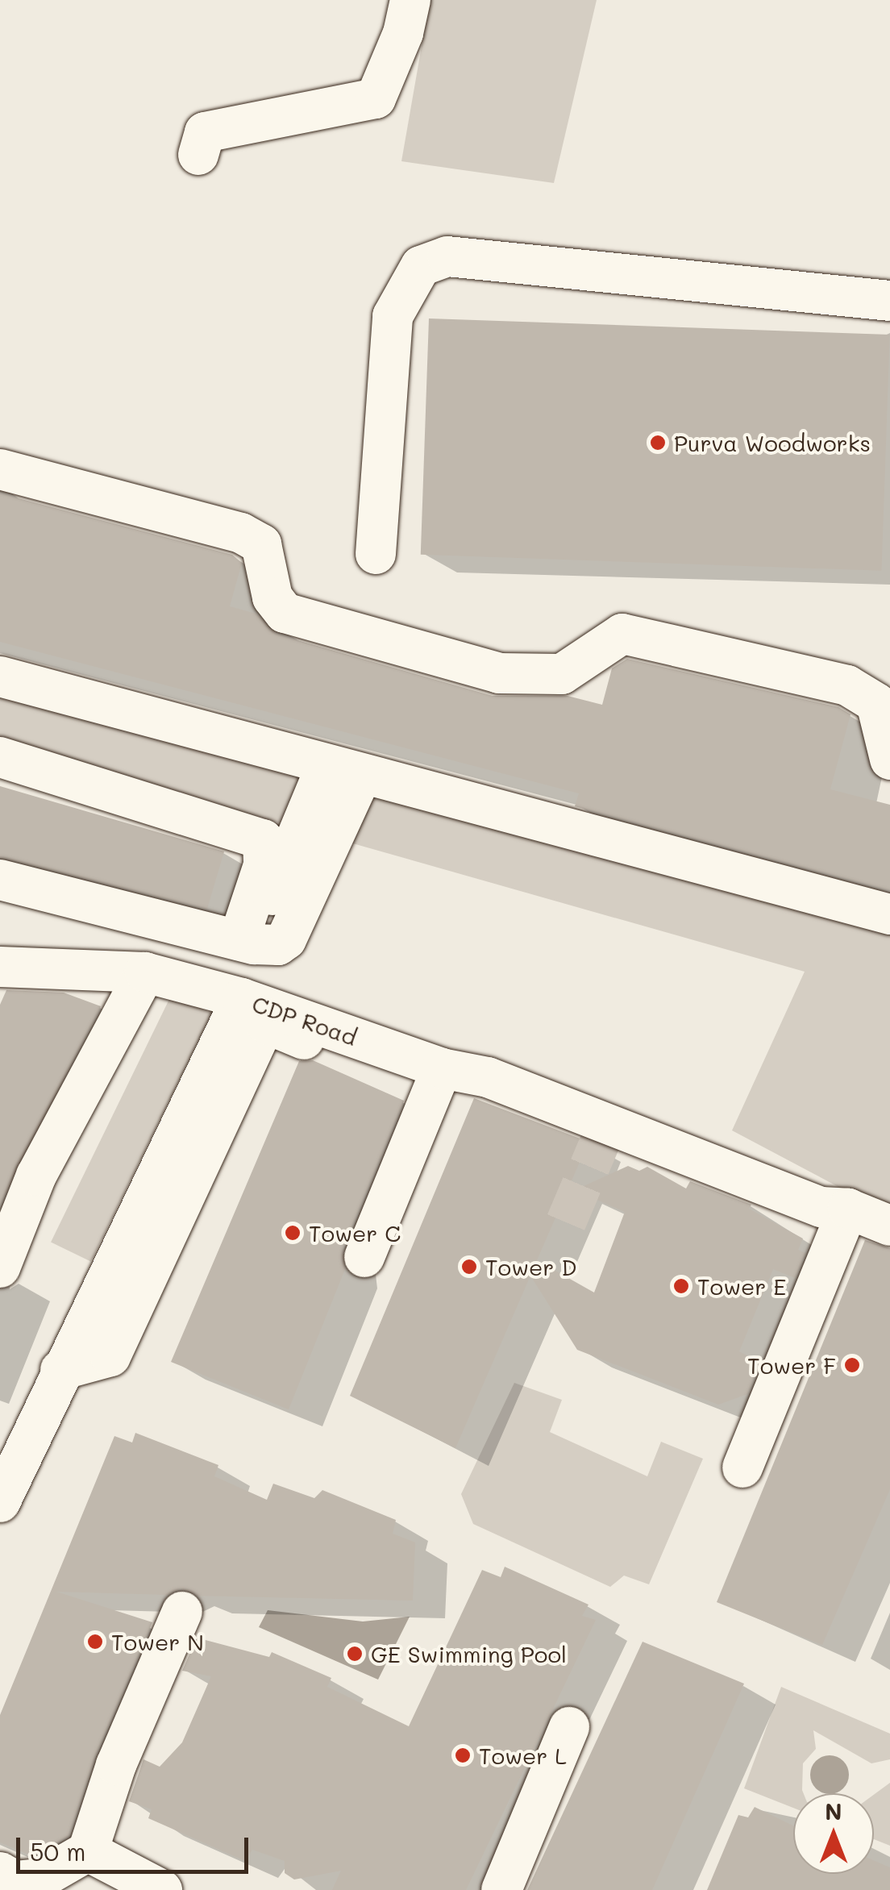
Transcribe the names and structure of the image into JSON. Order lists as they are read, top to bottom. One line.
{"streets":{"street":["CDP Road"]},"places":["Purva Woodworks","Tower C","Tower D","Tower E","Tower F","Tower N","GE Swimming Pool","Tower L"],"scale_bar":"50 m","north":"top"}
